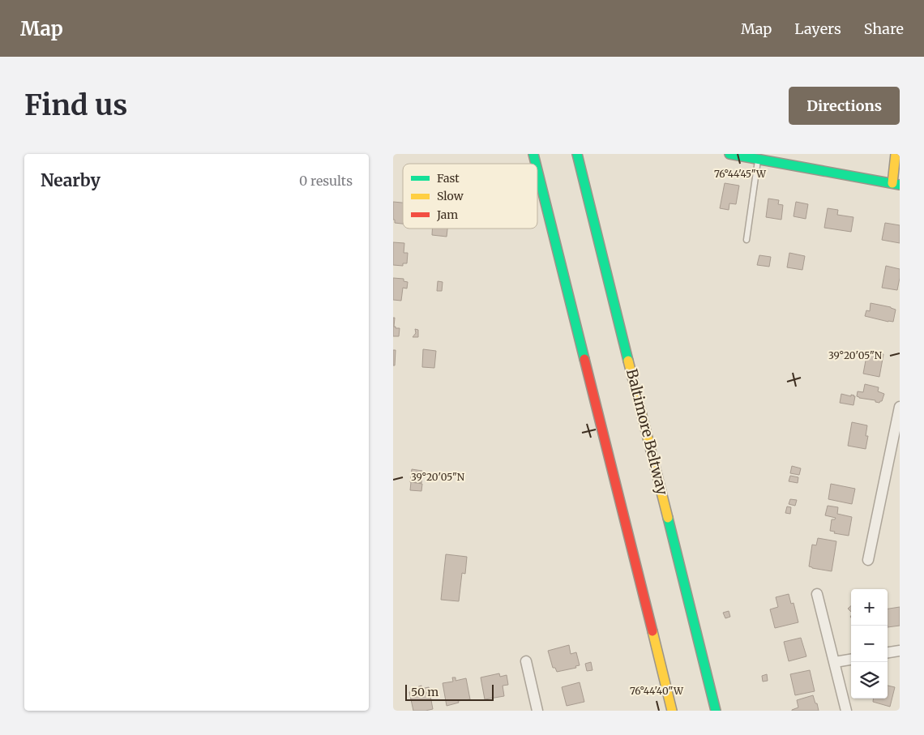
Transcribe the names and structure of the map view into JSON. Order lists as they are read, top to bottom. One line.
{"streets":{"main road":["Baltimore Beltway"]},"legend":["Fast","Slow","Jam"],"scale_bar":"50 m","page":{"header":"Map","nav":["Map","Layers","Share"],"buttons":"Directions","title":"Find us","heading":["Nearby","0 results"],"map_buttons":["+","−"],"scale":"50 m"},"coordinates":["76°44'45\"W","39°20'05\"N","76°44'40\"W"]}
